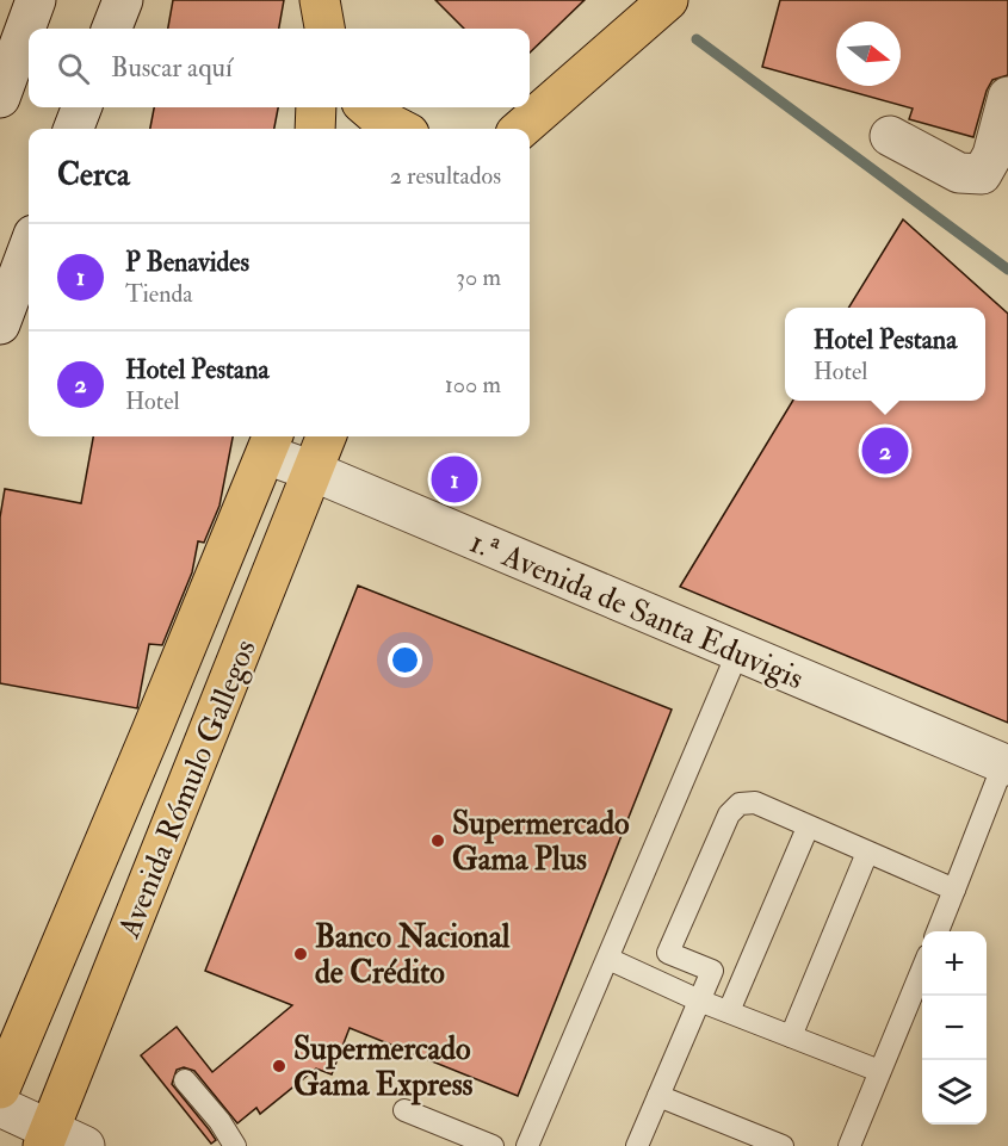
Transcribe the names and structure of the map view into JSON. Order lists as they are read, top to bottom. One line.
{"streets":{"main road":["Avenida Rómulo Gallegos"],"street":["1.ª Avenida de Santa Eduvigis"]},"crossings":[["1.ª Avenida de Santa Eduvigis","Avenida Rómulo Gallegos"]],"places":["Supermercado Gama Plus","Banco Nacional de Crédito","Supermercado Gama Express"],"north":"right","page":{"search":"Buscar aquí","heading":["Cerca","2 resultados"],"list":[{"mark":"1","name":"P Benavides","note":"Tienda","value":"30 m"},{"mark":"2","name":"Hotel Pestana","note":"Hotel","value":"100 m"}],"popup":["Hotel Pestana","Hotel"],"pins":["2","1"],"map_buttons":["+","−"]}}
